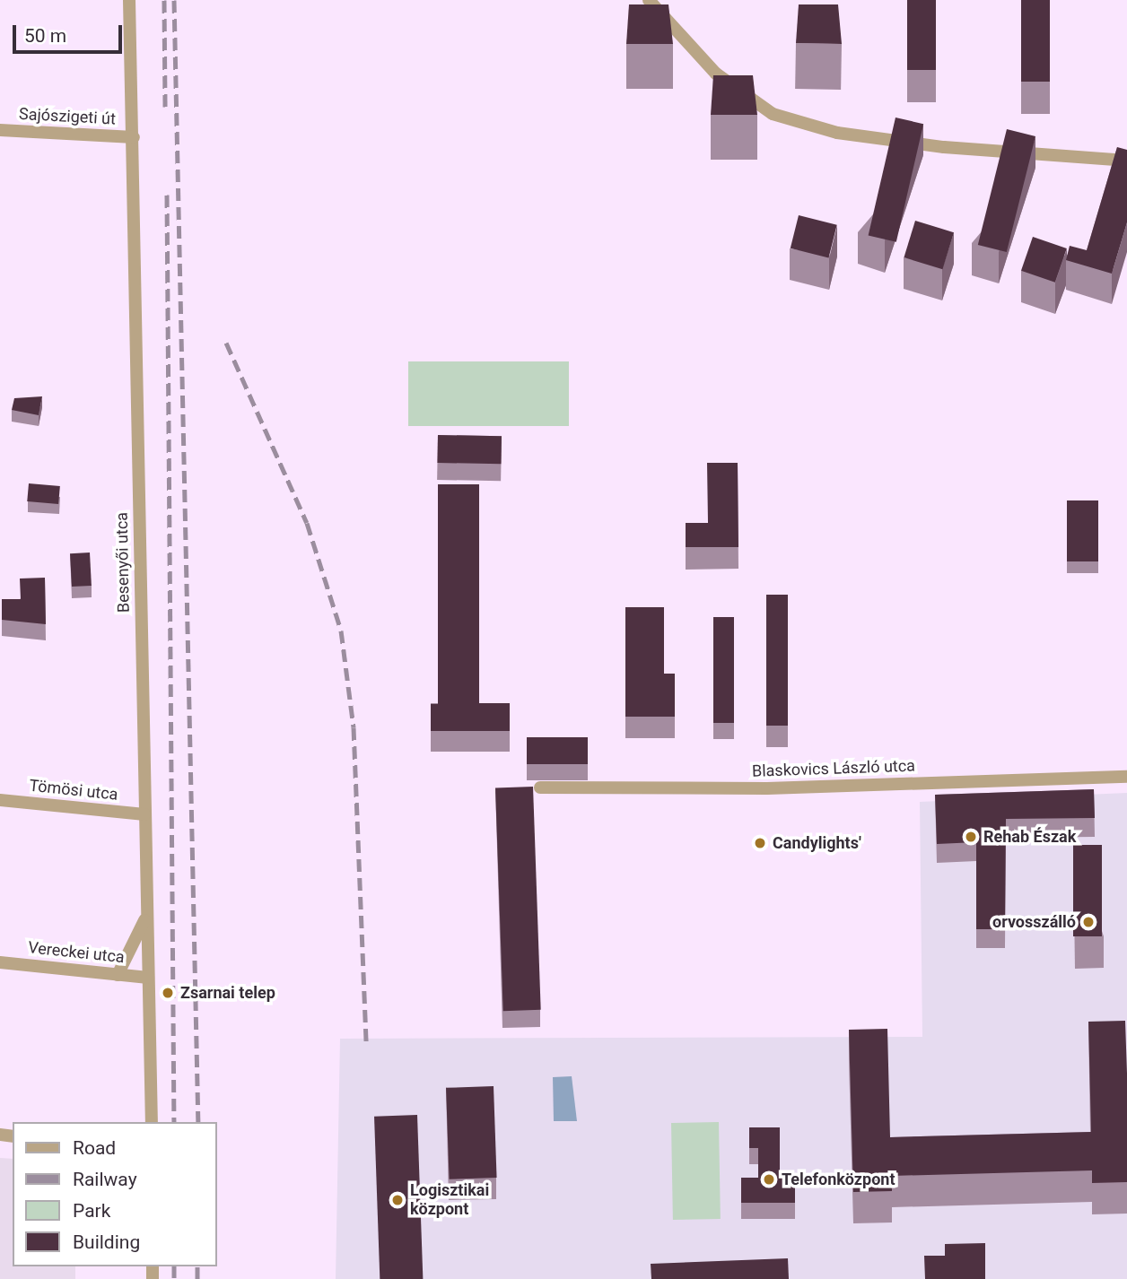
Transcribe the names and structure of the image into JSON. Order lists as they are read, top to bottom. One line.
{"streets":{"street":["Sajószigeti út","Besenyői utca","Blaskovics László utca","Tömösi utca","Vereckei utca"]},"crossings":[["Sajószigeti út","Besenyői utca"],["Besenyői utca","Tömösi utca"],["Besenyői utca","Vereckei utca"]],"places":["Rehab Észak","Candylights'","orvosszálló","Zsarnai telep","Telefonközpont","Logisztikai központ"],"legend":["Road","Railway","Park","Building"],"scale_bar":"50 m"}
